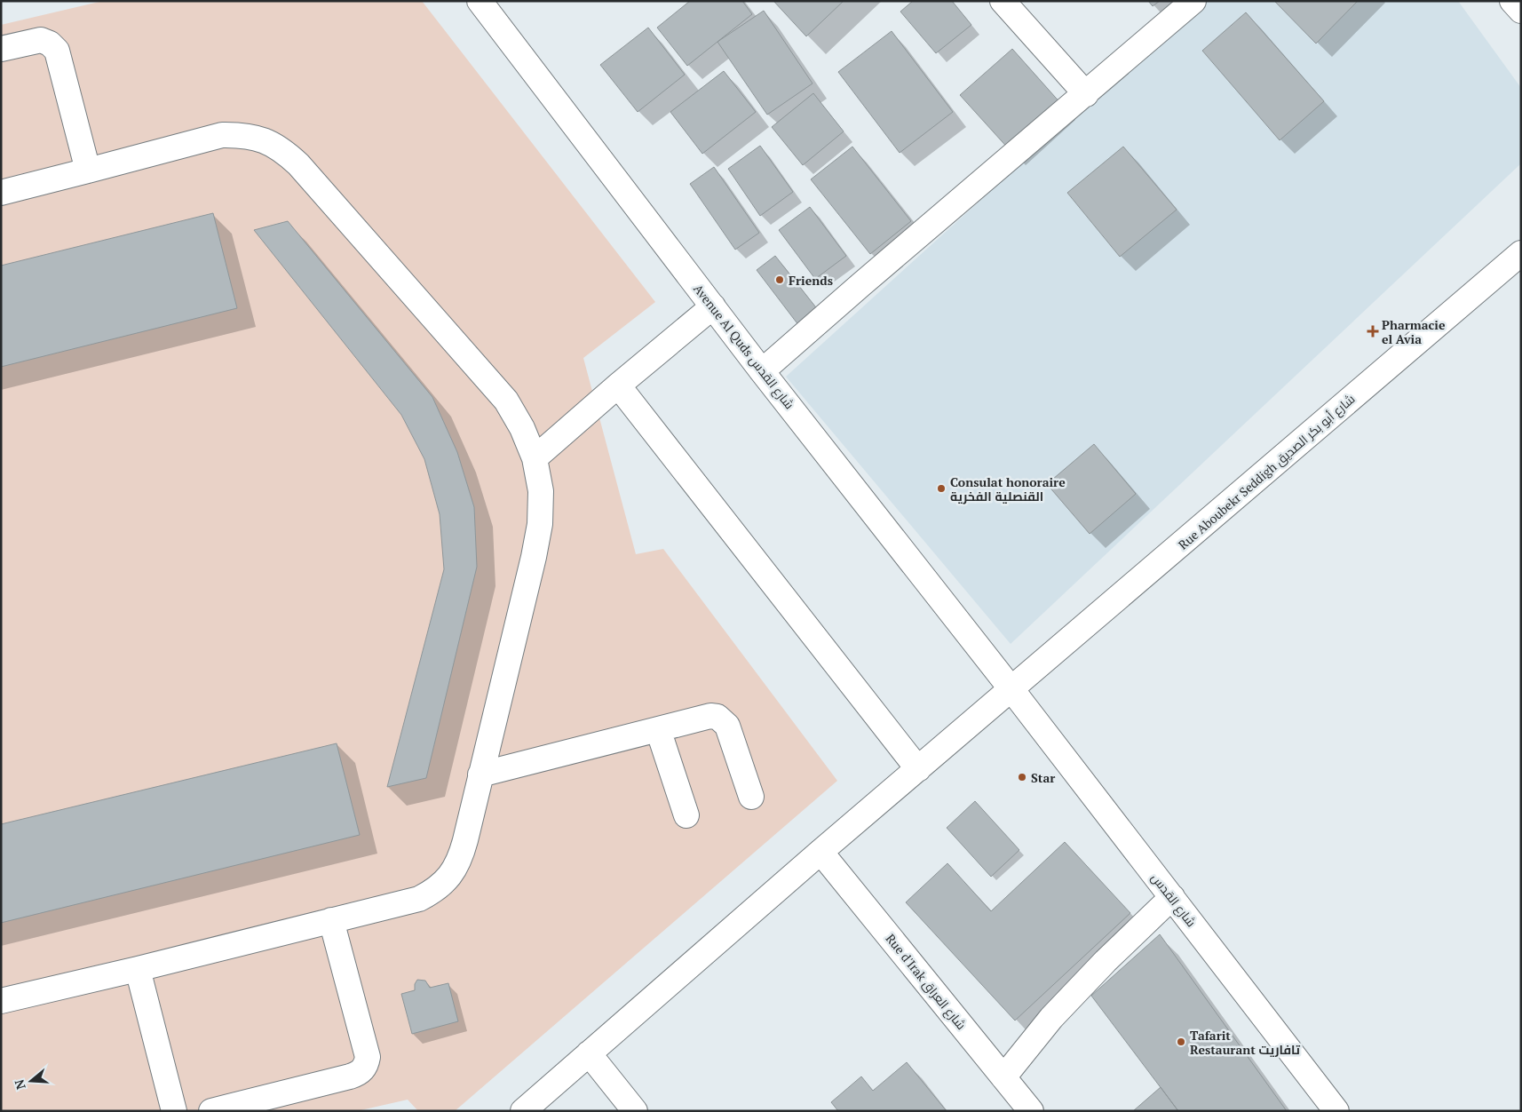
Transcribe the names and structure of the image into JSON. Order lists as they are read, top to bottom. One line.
{"streets":{"street":["Avenue Al Quds شارع القدس","Rue Aboubekr Seddigh شارع أبو بكر الصديق","شارع القدس","Rue d'Irak شارع العراق"]},"crossings":[["Avenue Al Quds شارع القدس","Rue Aboubekr Seddigh شارع أبو بكر الصديق"],["Avenue Al Quds شارع القدس","شارع القدس"],["Rue Aboubekr Seddigh شارع أبو بكر الصديق","شارع القدس"],["Rue Aboubekr Seddigh شارع أبو بكر الصديق","Rue d'Irak شارع العراق"]],"places":{"other":["Friends","Consulat honoraire القنصلية الفخرية","Star","Tafarit Restaurant تافاريت"],"health":["Pharmacie el Avia"]},"north":"left"}
